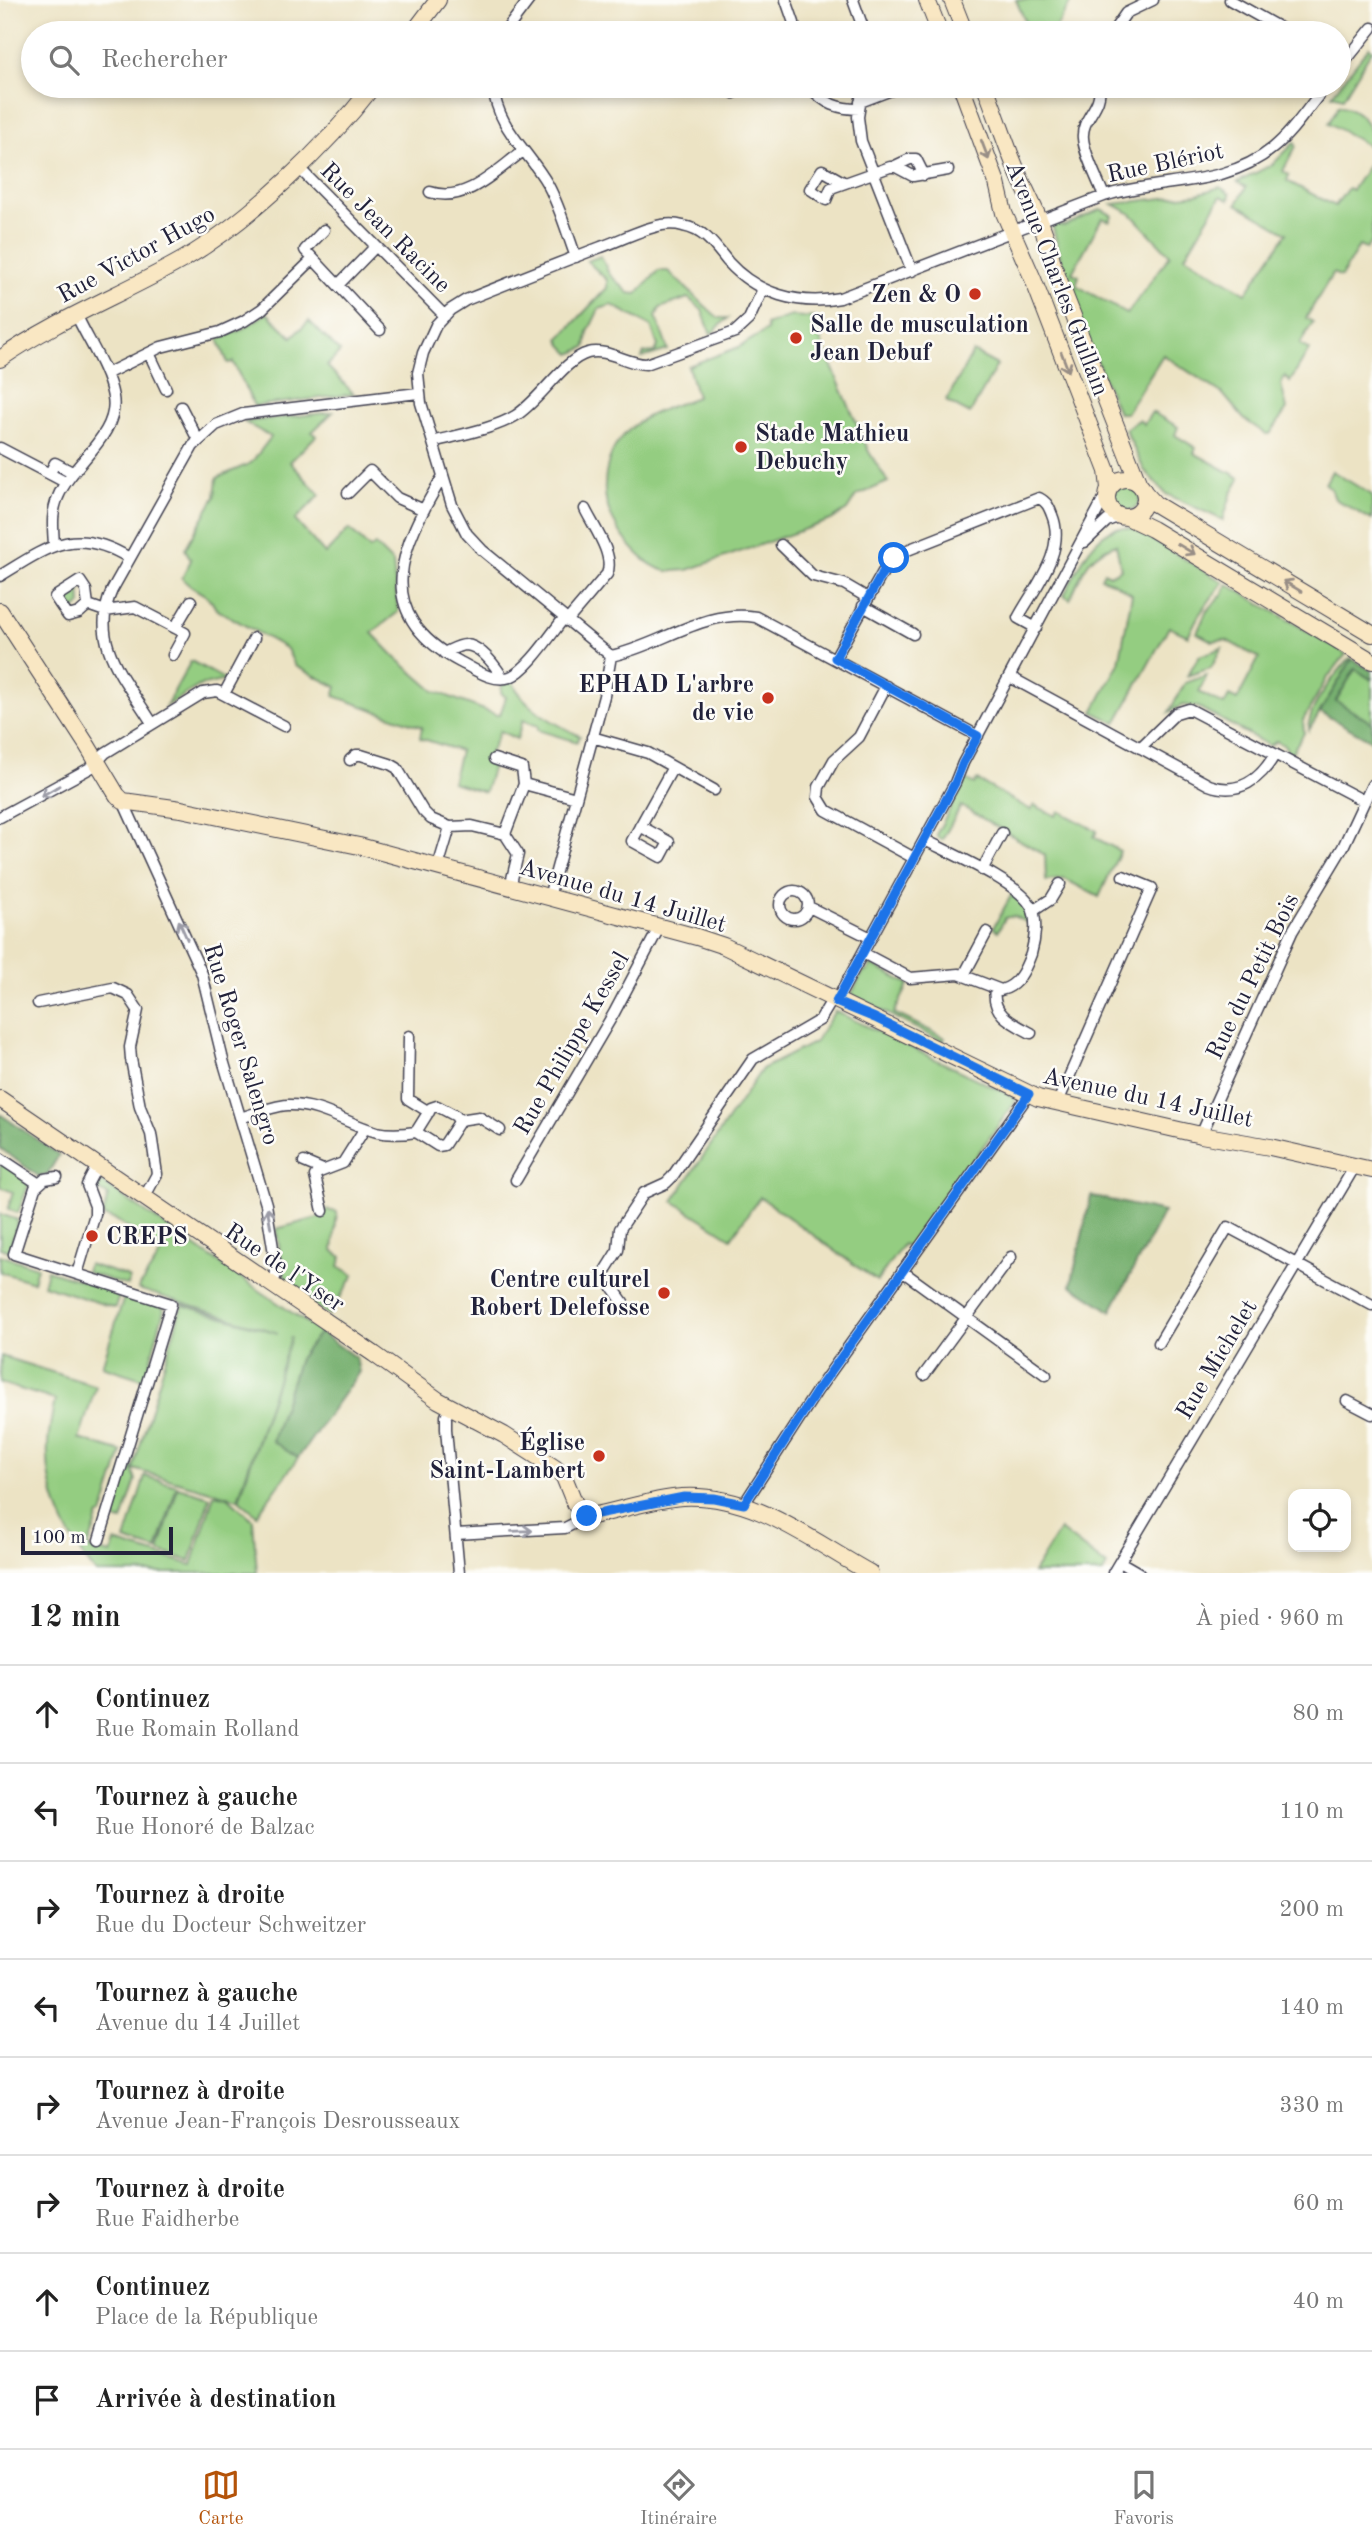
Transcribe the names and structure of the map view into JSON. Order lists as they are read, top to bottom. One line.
{"streets":{"street":["Rue Blériot","Rue Jean Racine","Rue Victor Hugo","Avenue Charles Guillain","Avenue du 14 Juillet","Rue du Petit Bois","Rue Philippe Kessel","Rue Roger Salengro","Rue de l'Yser","Rue Michelet"]},"crossings":[["Rue Blériot","Rue Jean Racine"],["Rue Blériot","Avenue Charles Guillain"],["Rue Jean Racine","Rue Victor Hugo"],["Avenue du 14 Juillet","Rue du Petit Bois"],["Avenue du 14 Juillet","Rue Philippe Kessel"],["Avenue du 14 Juillet","Rue Roger Salengro"],["Avenue du 14 Juillet","Rue Michelet"],["Rue Roger Salengro","Rue de l'Yser"]],"one_way":["Rue Roger Salengro"],"places":["Zen & O","Salle de musculation Jean Debuf","Stade Mathieu Debuchy","EPHAD L'arbre de vie","CREPS","Centre culturel Robert Delefosse","Église Saint-Lambert"],"scale_bar":"100 m","page":{"search":"Rechercher","scale":"100 m","heading":["12 min","À pied · 960 m"],"list":[["Continuez","Rue Romain Rolland","80 m"],["Tournez à gauche","Rue Honoré de Balzac","110 m"],["Tournez à droite","Rue du Docteur Schweitzer","200 m"],["Tournez à gauche","Avenue du 14 Juillet","140 m"],["Tournez à droite","Avenue Jean-François Desrousseaux","330 m"],["Tournez à droite","Rue Faidherbe","60 m"],["Continuez","Place de la République","40 m"],"Arrivée à destination"],"nav":["Carte","Itinéraire","Favoris"]}}
